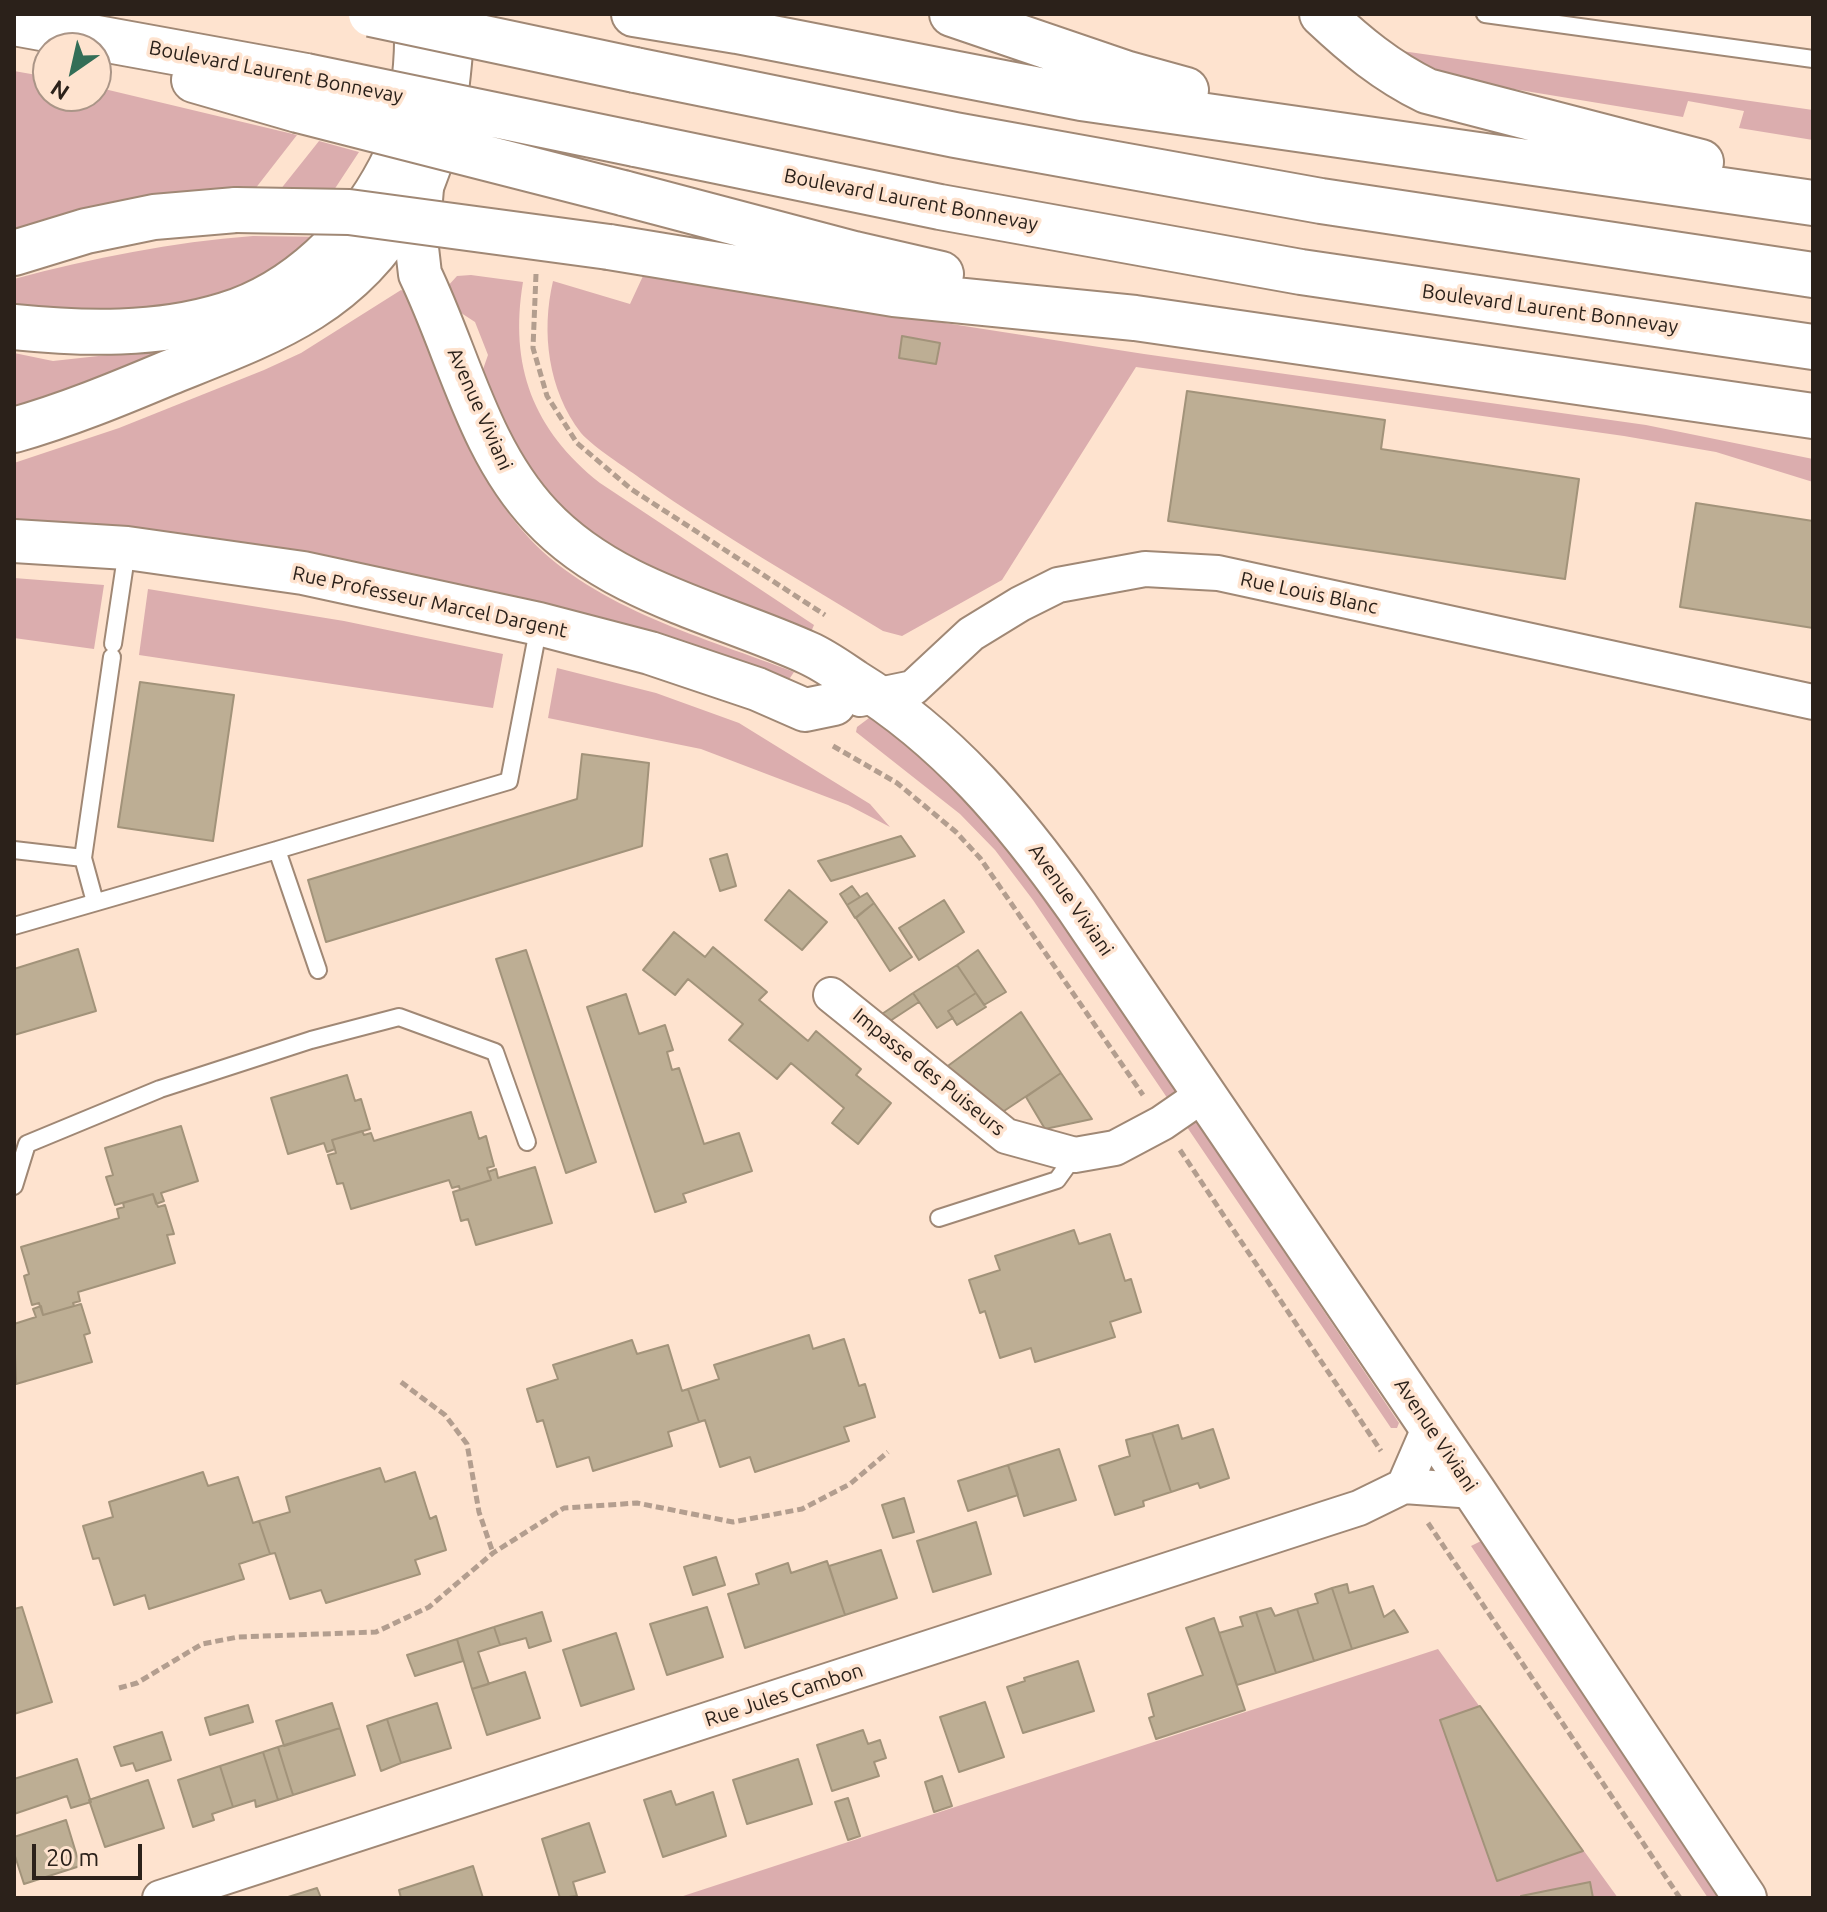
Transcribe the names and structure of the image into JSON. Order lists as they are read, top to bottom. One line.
{"streets":{"main road":["Boulevard Laurent Bonnevay","Avenue Viviani"],"street":["Rue Louis Blanc","Rue Professeur Marcel Dargent","Impasse des Puiseurs","Rue Jules Cambon"]},"crossings":[["Avenue Viviani","Rue Louis Blanc"],["Avenue Viviani","Impasse des Puiseurs"],["Rue Louis Blanc","Rue Professeur Marcel Dargent"]],"scale_bar":"20 m","north":"bottom left"}
